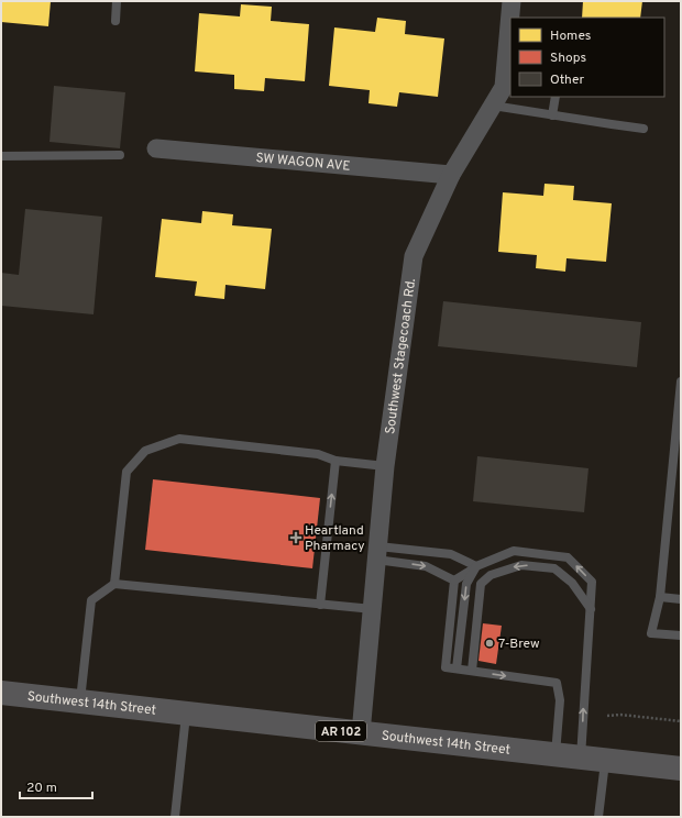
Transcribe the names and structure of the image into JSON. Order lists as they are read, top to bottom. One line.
{"streets":{"main road":["Southwest 14th Street","AR 102"],"street":["SW WAGON AVE","Southwest Stagecoach Rd."]},"crossings":[["SW WAGON AVE","Southwest Stagecoach Rd."],["Southwest Stagecoach Rd.","Southwest 14th Street"]],"places":{"health":["Heartland Pharmacy"],"other":["7-Brew"]},"legend":["Homes","Shops","Other"],"scale_bar":"20 m"}
